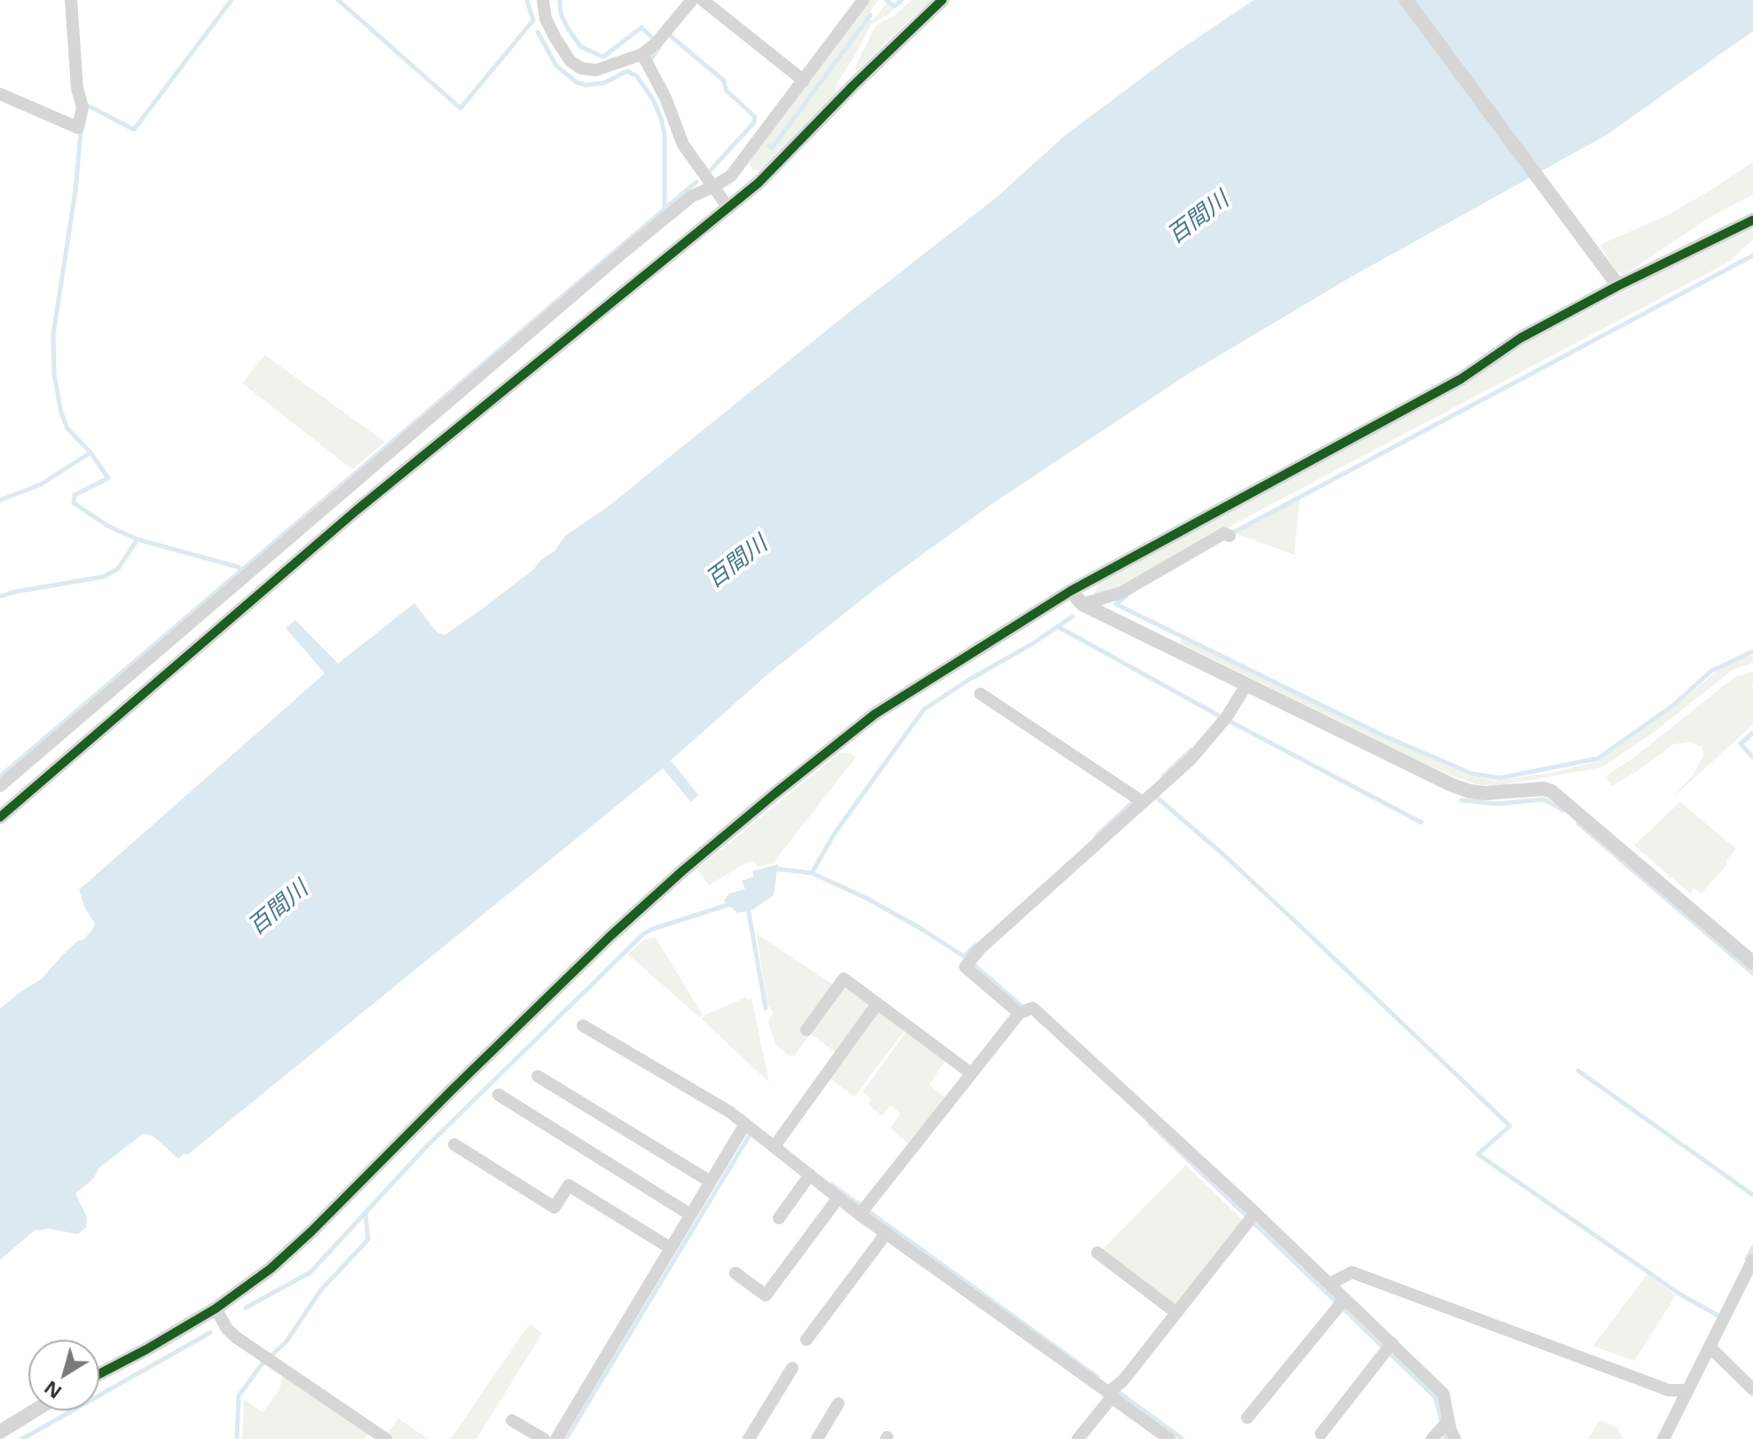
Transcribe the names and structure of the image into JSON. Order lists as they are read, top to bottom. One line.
{"water":["百間川"],"north":"bottom left"}
